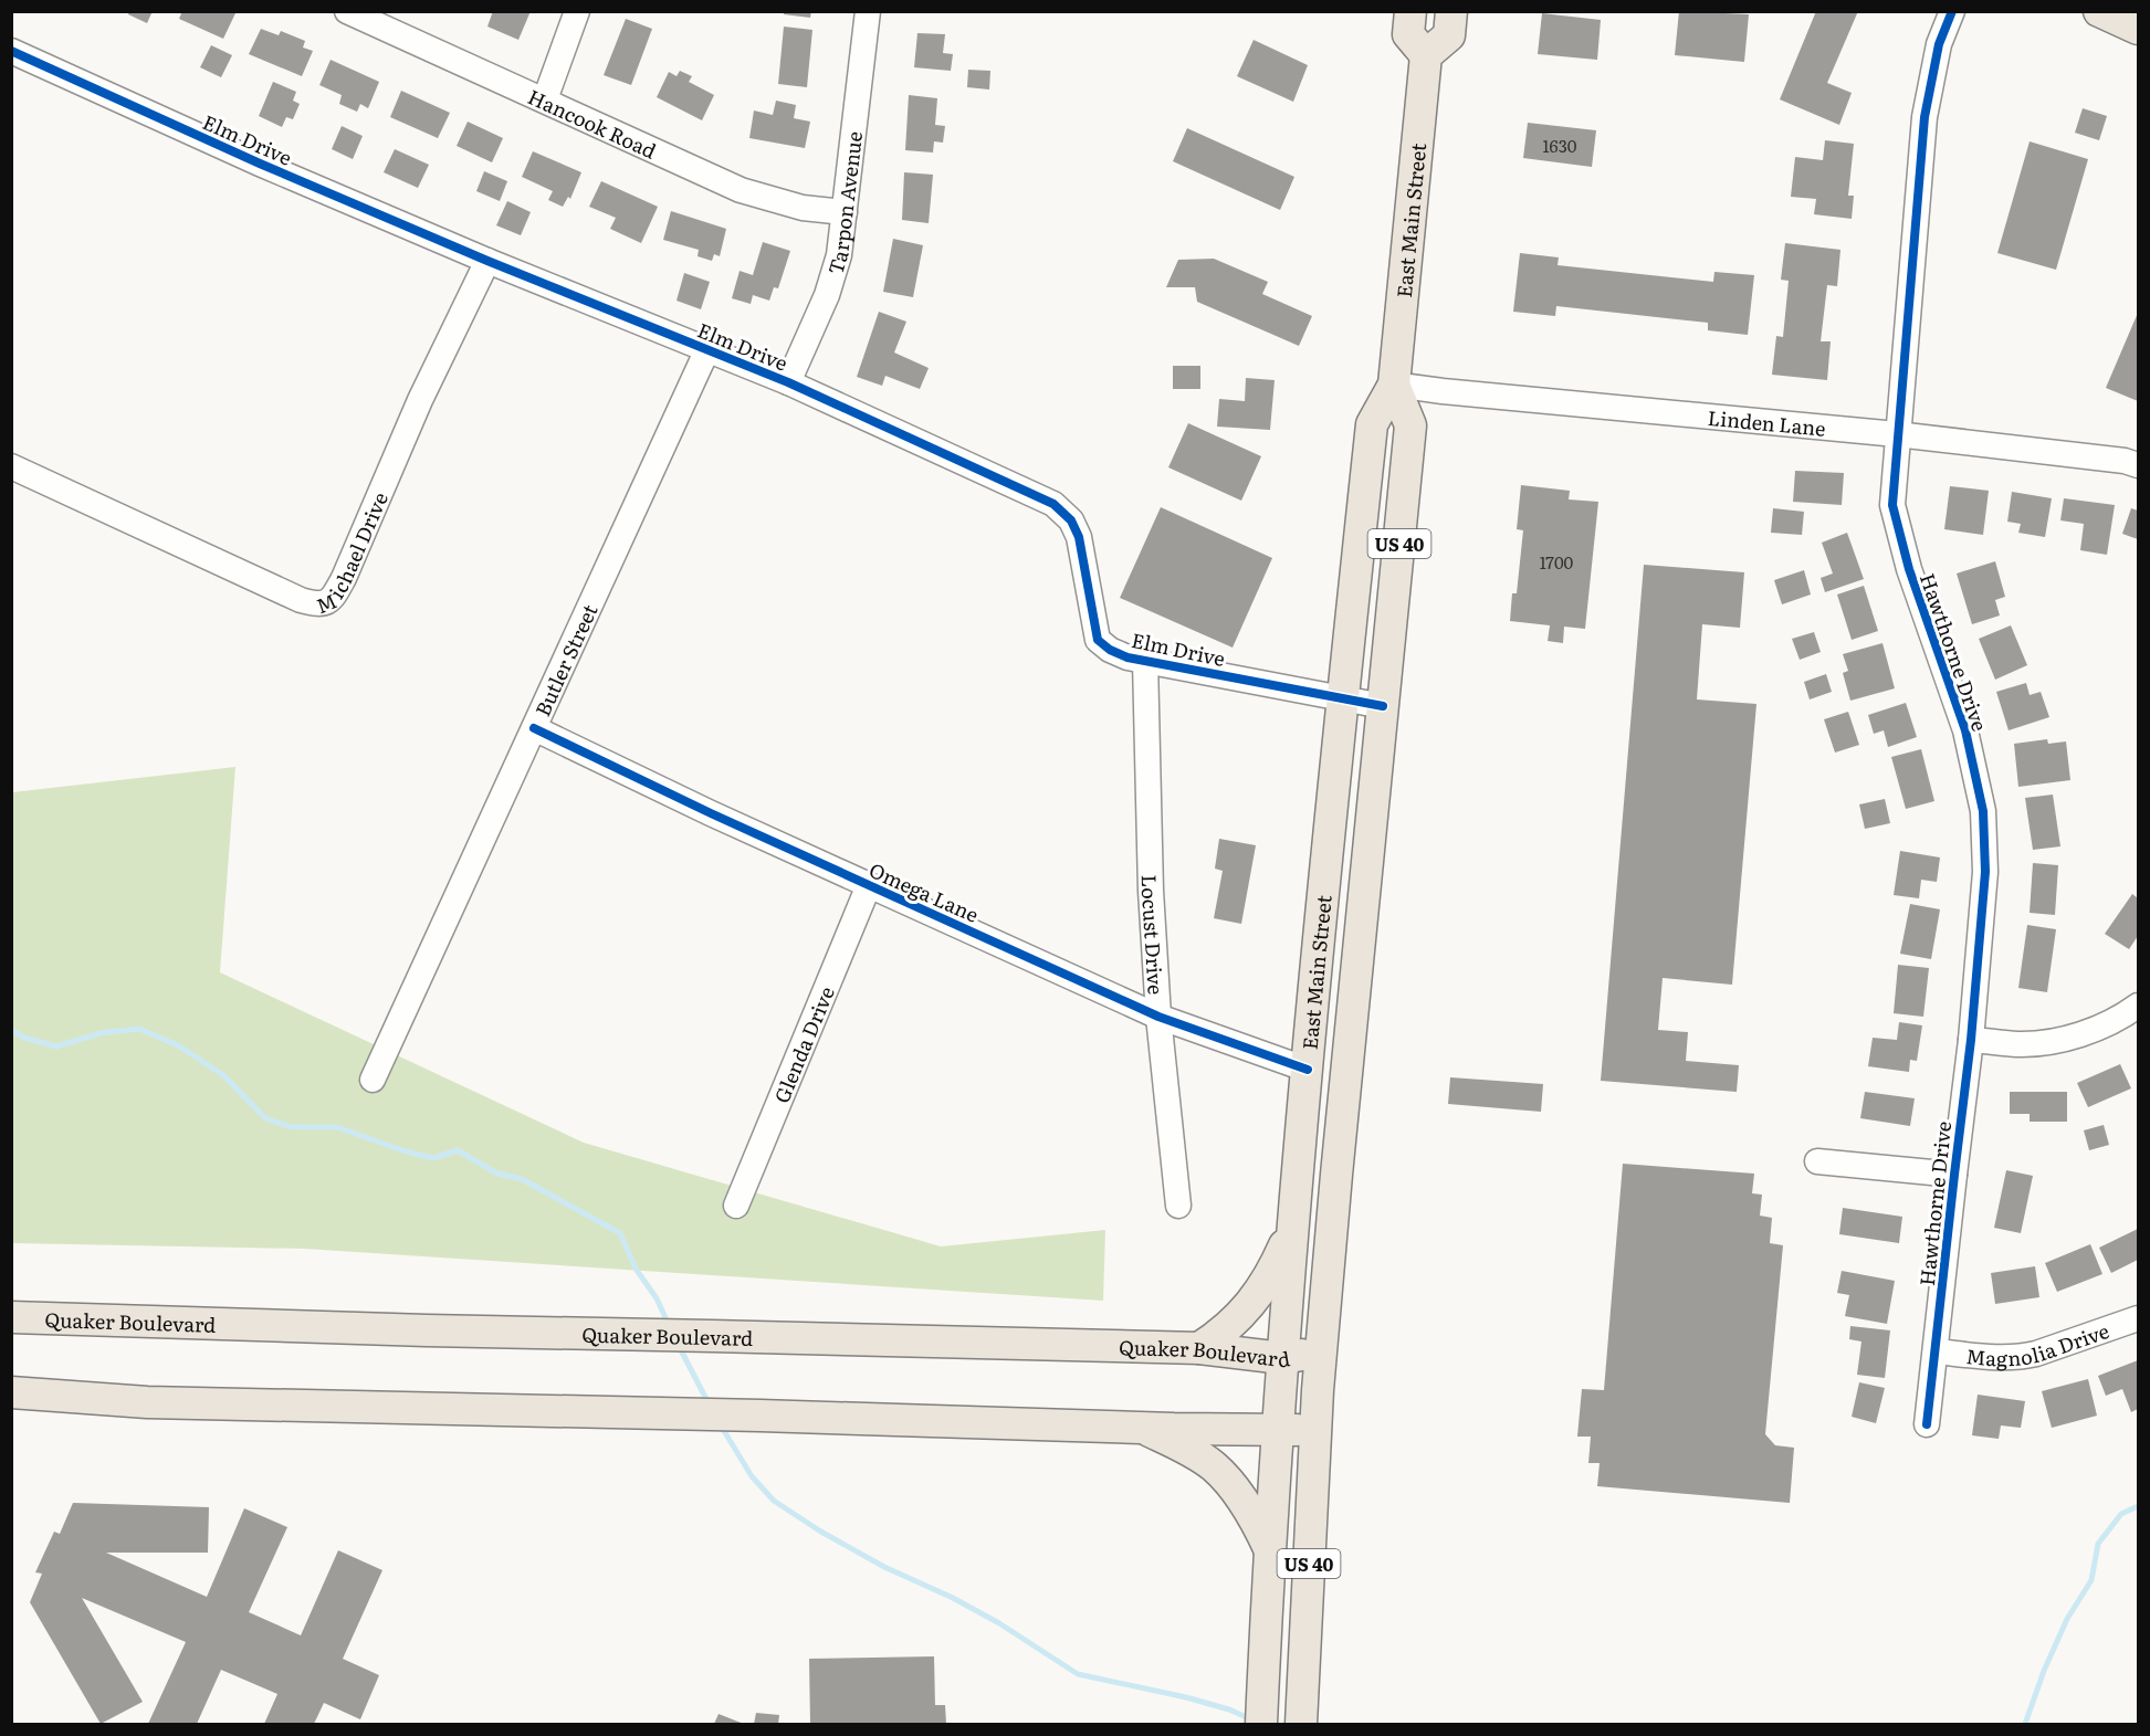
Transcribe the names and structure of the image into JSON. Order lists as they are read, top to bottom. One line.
{"streets":{"main road":["East Main Street","US 40","Quaker Boulevard"],"street":["Hancook Road","Elm Drive","Tarpon Avenue","Linden Lane","Michael Drive","Hawthorne Drive","Butler Street","Omega Lane","Locust Drive","Glenda Drive","Magnolia Drive"]},"crossings":[["Hancook Road","Tarpon Avenue"],["Elm Drive","Tarpon Avenue"],["Elm Drive","East Main Street"],["Elm Drive","Michael Drive"],["Elm Drive","Butler Street"],["Elm Drive","Locust Drive"],["East Main Street","Linden Lane"],["East Main Street","Omega Lane"],["East Main Street","Quaker Boulevard"],["Linden Lane","Hawthorne Drive"],["Hawthorne Drive","Magnolia Drive"],["Butler Street","Omega Lane"],["Omega Lane","Locust Drive"],["Omega Lane","Glenda Drive"]],"house_numbers":["1630","1700"]}
